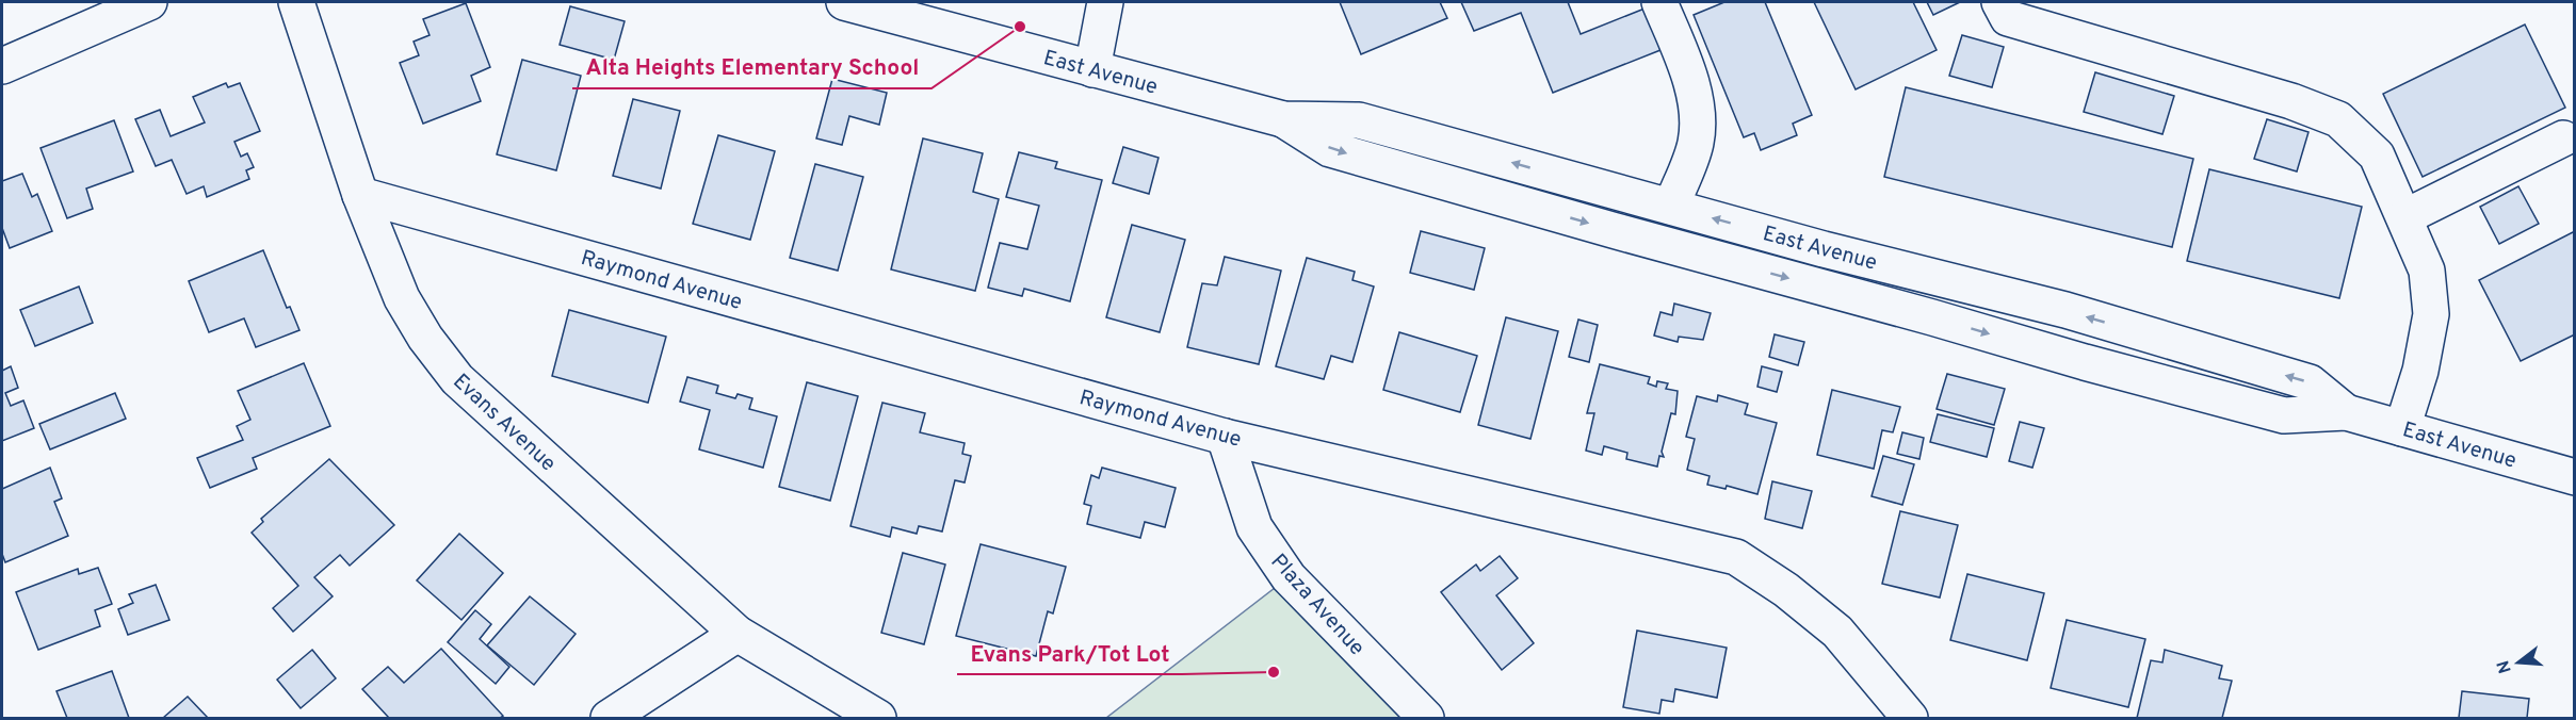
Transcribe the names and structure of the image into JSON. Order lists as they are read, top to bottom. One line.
{"streets":{"street":["East Avenue","Raymond Avenue","Evans Avenue","Plaza Avenue"]},"crossings":[["Raymond Avenue","Evans Avenue"],["Raymond Avenue","Plaza Avenue"]],"places":["Alta Heights Elementary School","Evans Park/Tot Lot"],"north":"left"}
